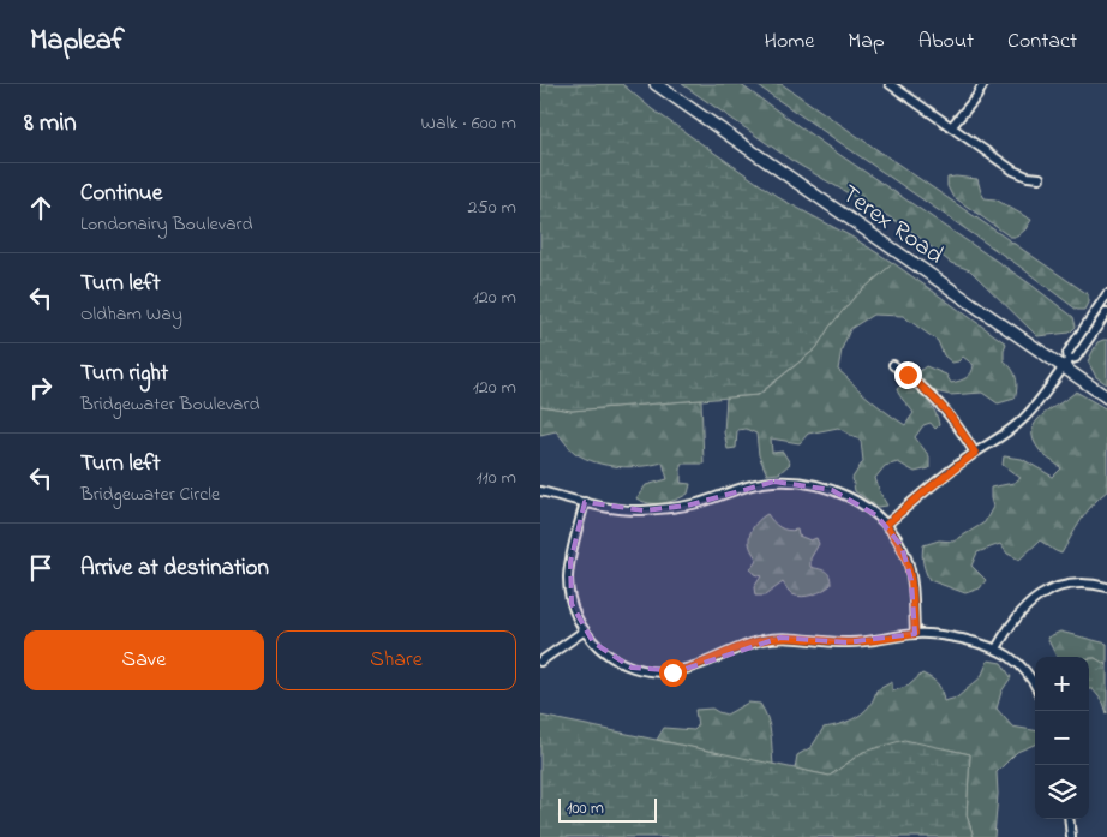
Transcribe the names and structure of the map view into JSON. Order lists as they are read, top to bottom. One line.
{"streets":{"main road":["Terex Road"]},"scale_bar":"100 m","page":{"header":"Mapleaf","nav":["Home","Map","About","Contact"],"heading":["8 min","Walk · 600 m"],"list":[["Continue","Londonairy Boulevard","250 m"],["Turn left","Oldham Way","120 m"],["Turn right","Bridgewater Boulevard","120 m"],["Turn left","Bridgewater Circle","110 m"],"Arrive at destination"],"buttons":["Save","Share"],"map_buttons":["+","−"],"scale":"100 m"}}
